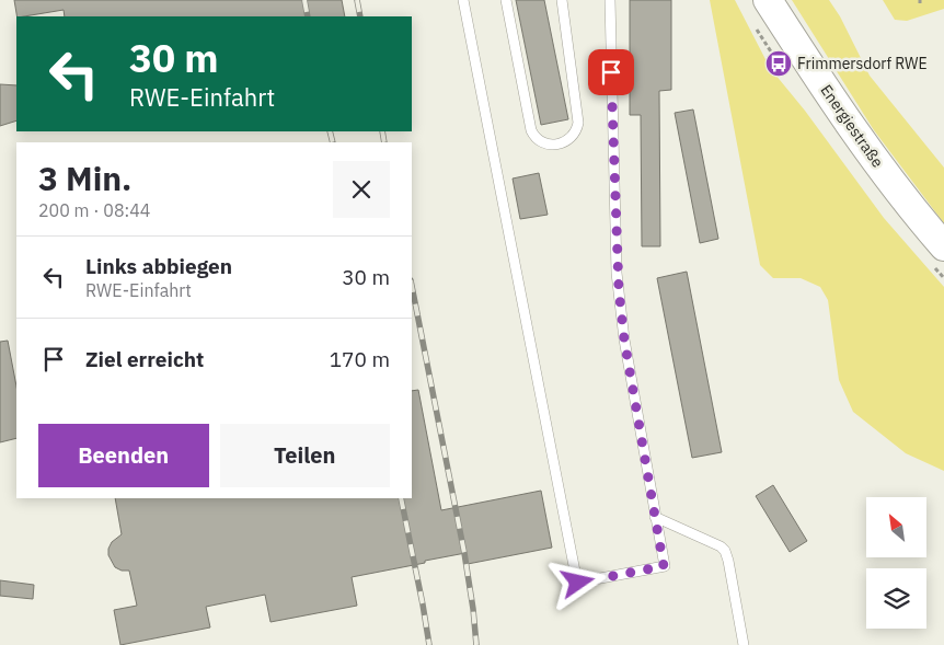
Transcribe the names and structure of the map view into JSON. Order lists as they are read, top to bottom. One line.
{"streets":{"main road":["Energiestraße"]},"places":{"bus stop":["Frimmersdorf RWE"]},"north":"top left","page":{"turn":["30 m","RWE-Einfahrt"],"heading":["3 Min.","200 m · 08:44"],"list":[{"name":"Links abbiegen","note":"RWE-Einfahrt","value":"30 m"},{"name":"Ziel erreicht","value":"170 m"}],"buttons":["Beenden","Teilen"]}}
